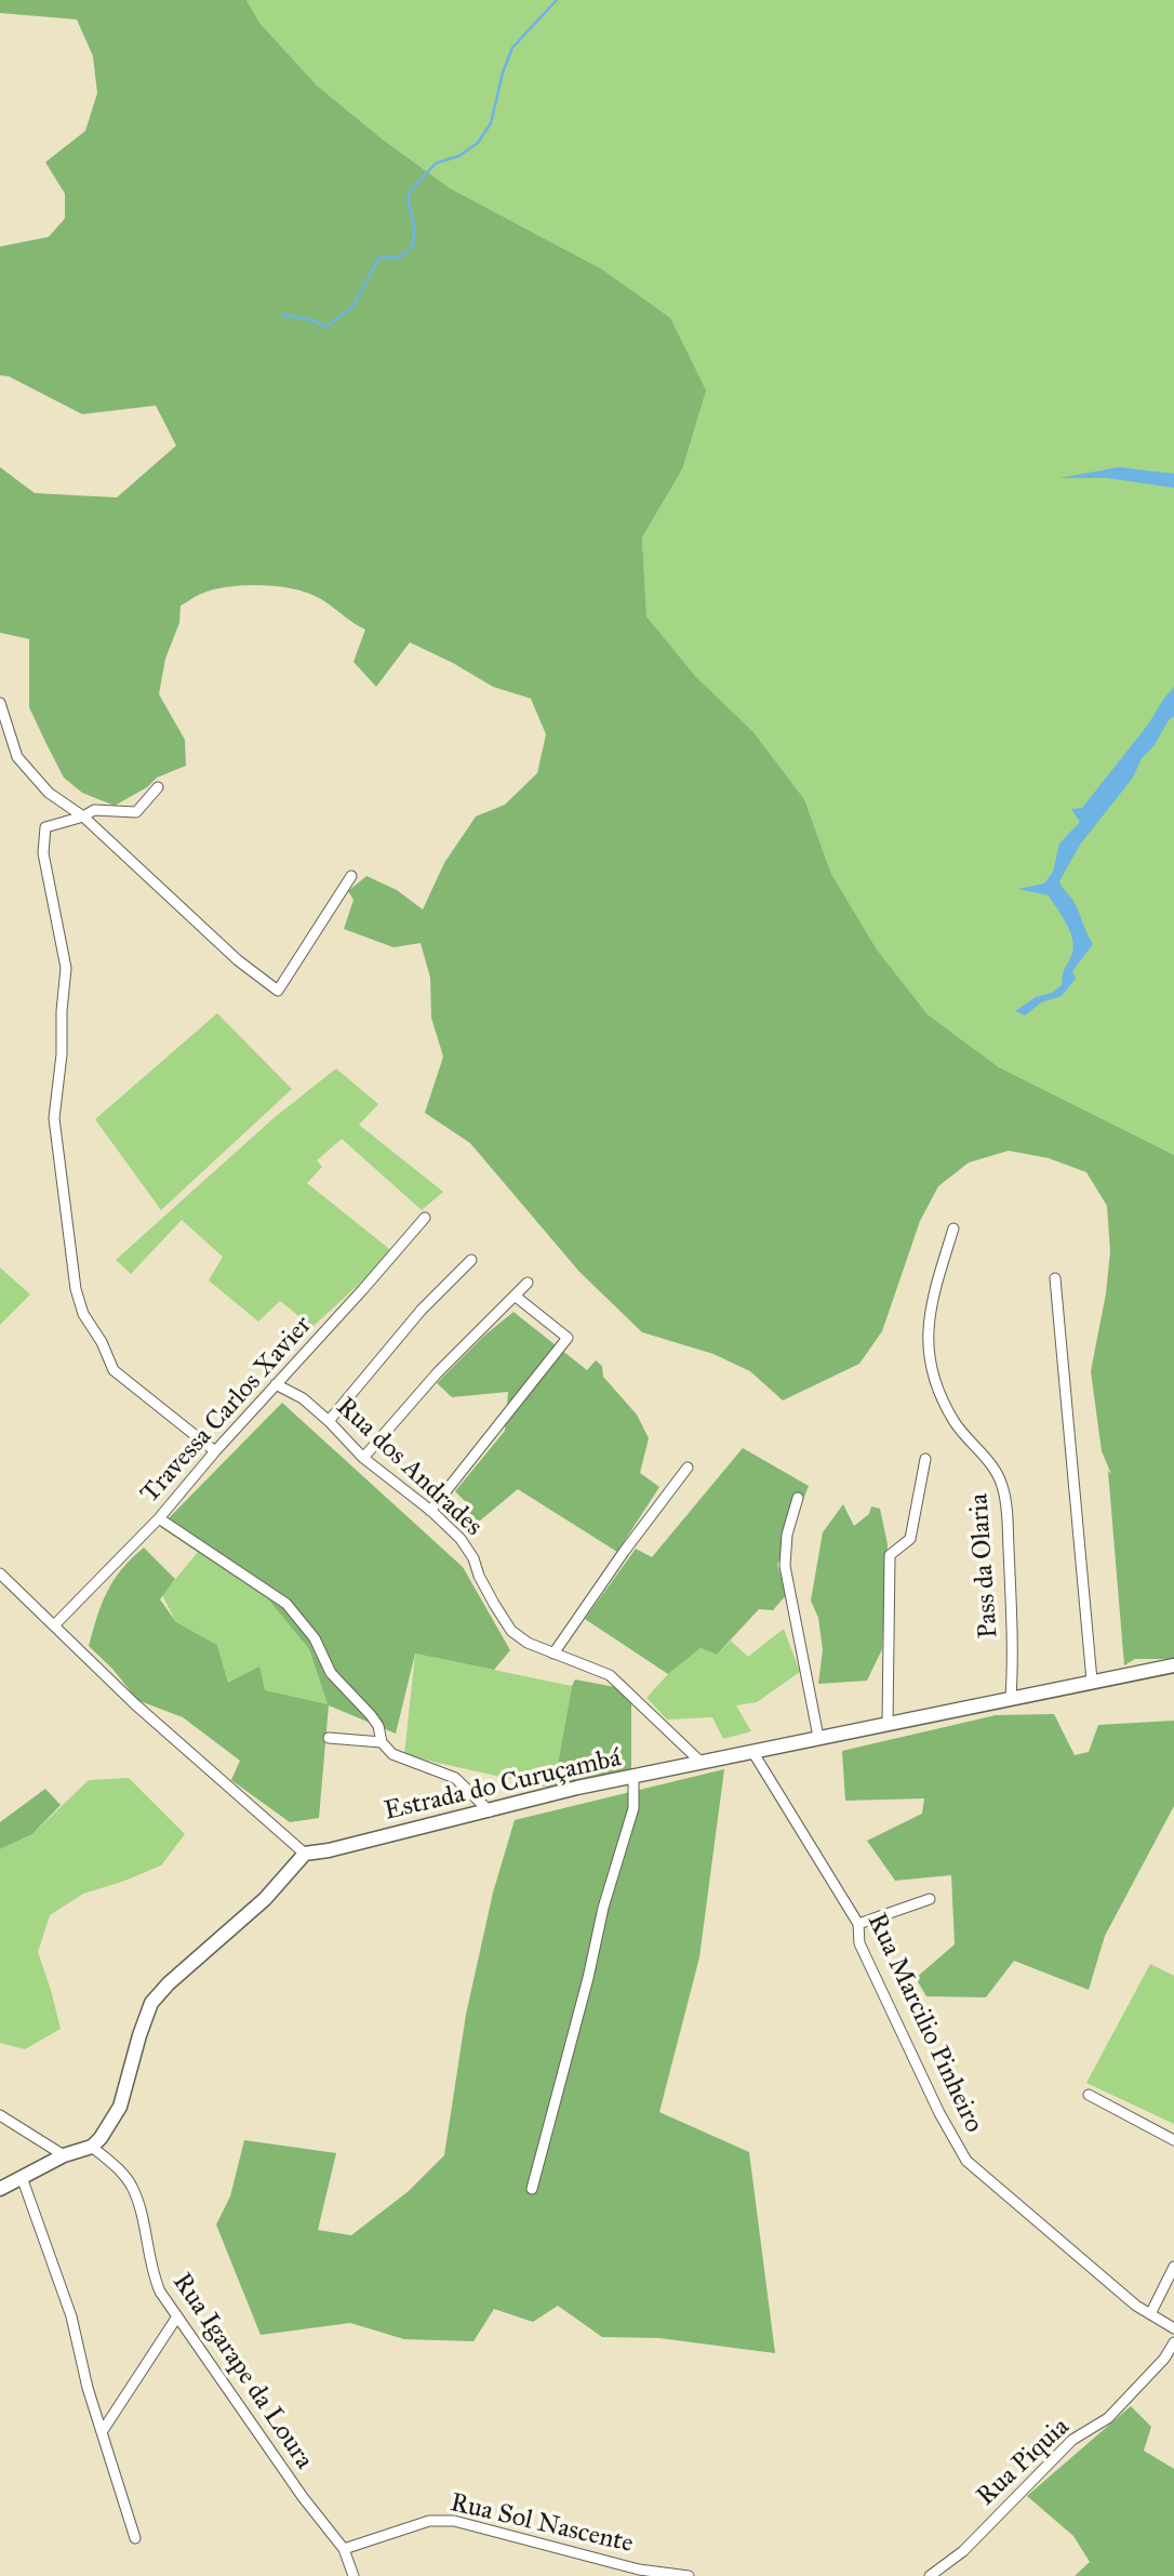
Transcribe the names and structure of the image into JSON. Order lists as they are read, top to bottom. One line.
{"streets":{"street":["Travessa Carlos Xavier","Rua dos Andrades","Pass da Olaria","Estrada do Curuçambá","Rua Marcilio Pinheiro","Rua Igarape da Loura","Rua Piquia","Rua Sol Nascente"]},"crossings":[["Travessa Carlos Xavier","Rua dos Andrades"],["Rua dos Andrades","Estrada do Curuçambá"],["Pass da Olaria","Estrada do Curuçambá"],["Estrada do Curuçambá","Rua Marcilio Pinheiro"],["Rua Igarape da Loura","Rua Sol Nascente"]]}
